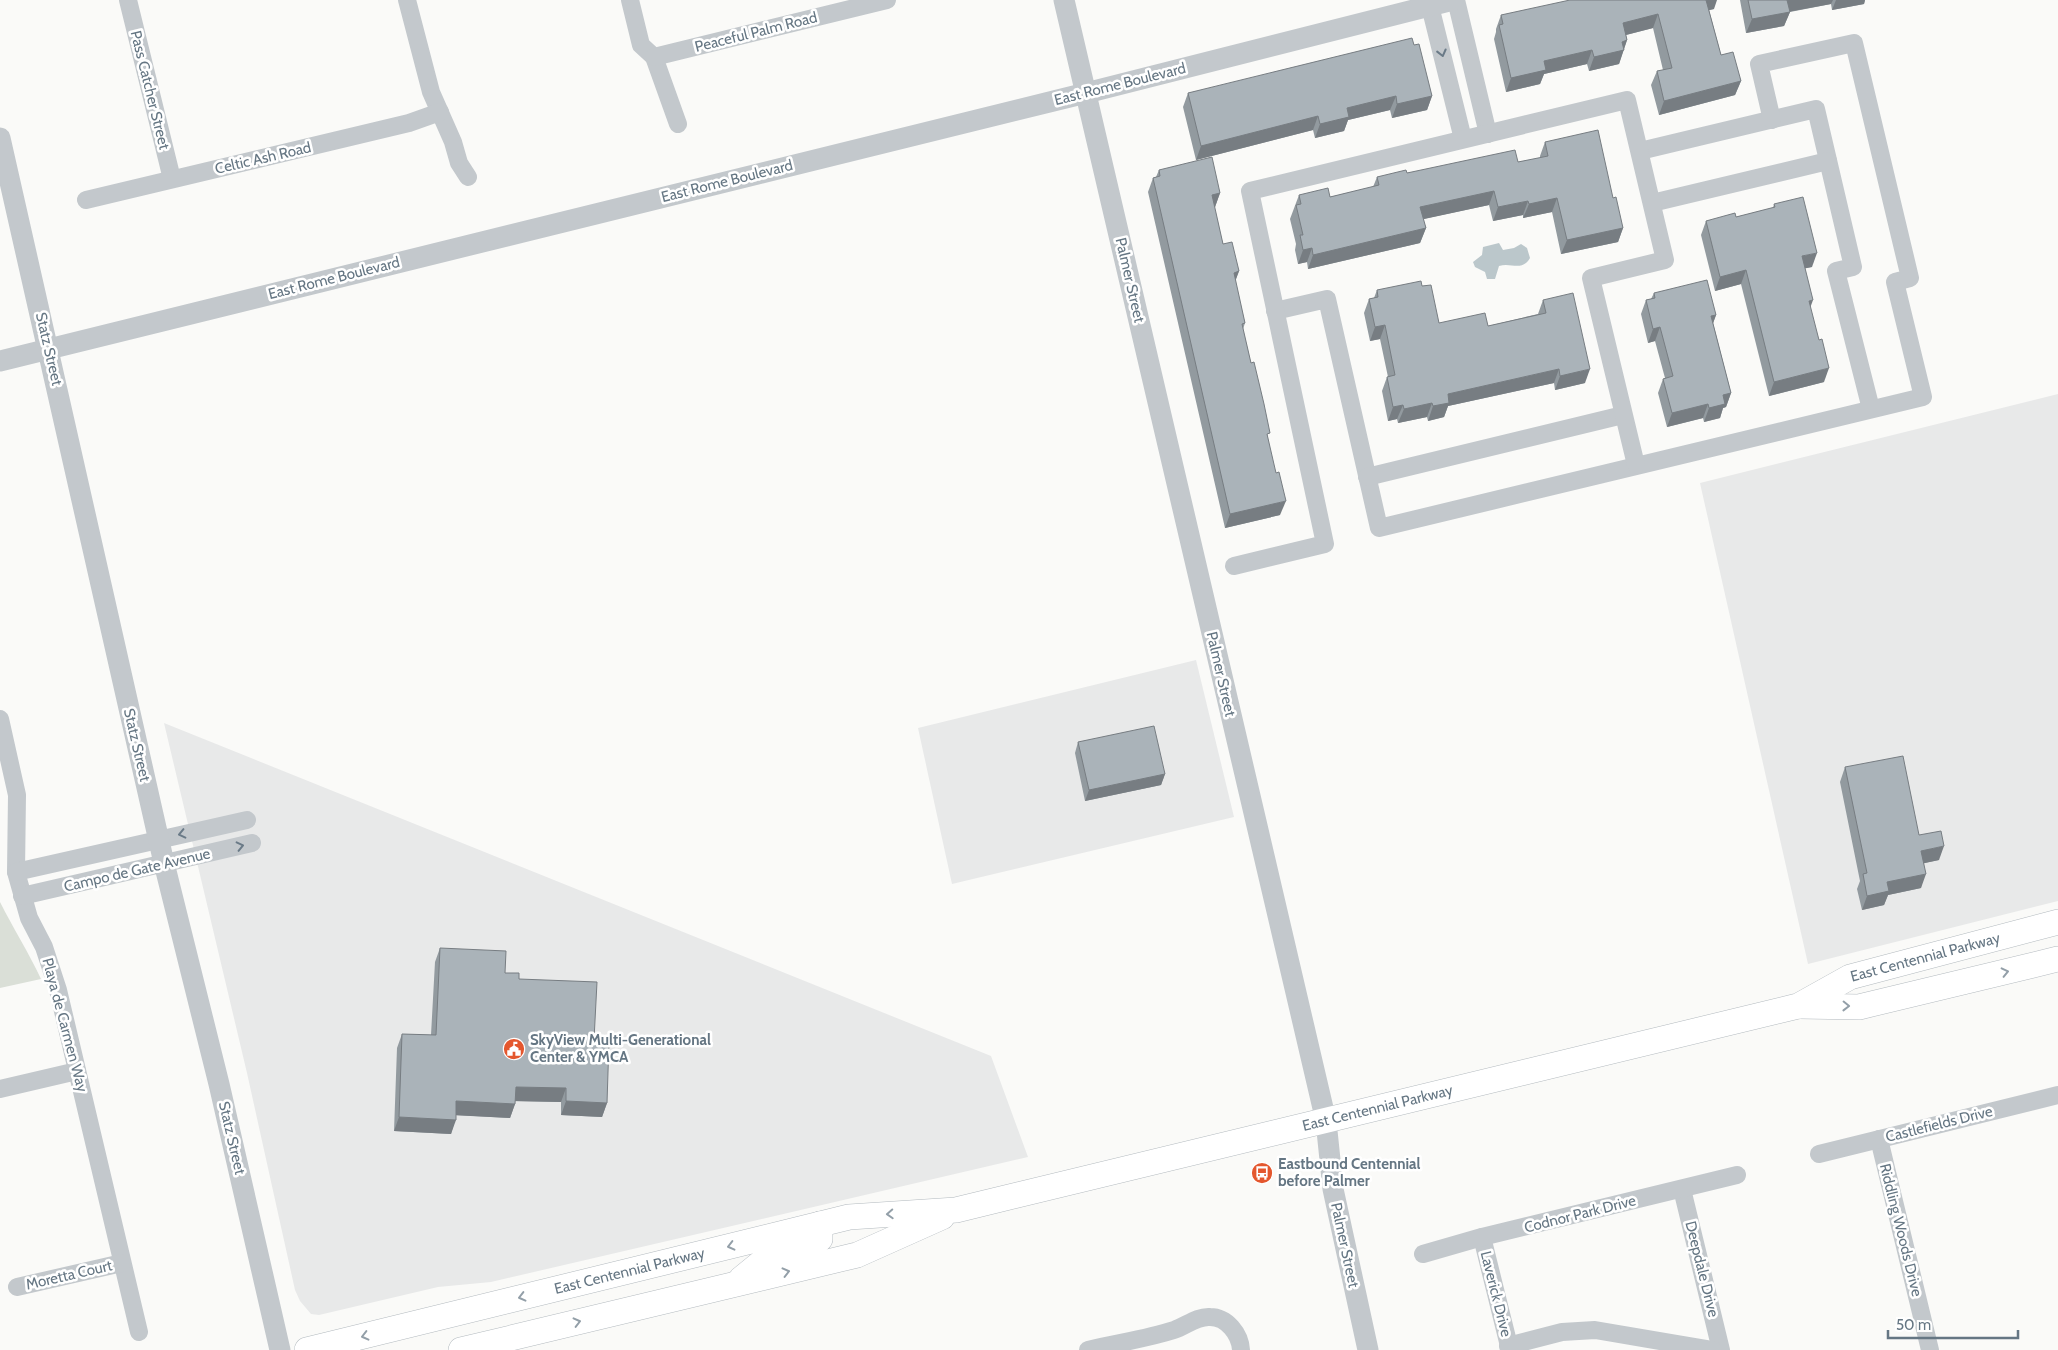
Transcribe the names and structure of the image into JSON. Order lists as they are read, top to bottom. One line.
{"streets":{"main road":["East Centennial Parkway"],"street":["Peaceful Palm Road","East Rome Boulevard","Pass Catcher Street","Celtic Ash Road","Palmer Street","Statz Street","Campo de Gate Avenue","Playa de Carmen Way","Castlefields Drive","Codnor Park Drive","Riddling Woods Drive","Deepdale Drive","Moretta Court","Laverick Drive"]},"crossings":[["East Rome Boulevard","Palmer Street"],["East Rome Boulevard","Statz Street"],["Pass Catcher Street","Celtic Ash Road"],["Palmer Street","East Centennial Parkway"],["Statz Street","Campo de Gate Avenue"],["Campo de Gate Avenue","Playa de Carmen Way"],["Playa de Carmen Way","Moretta Court"],["Castlefields Drive","Riddling Woods Drive"],["Codnor Park Drive","Deepdale Drive"],["Codnor Park Drive","Laverick Drive"]],"places":{"public building":["SkyView Multi-Generational Center & YMCA"],"bus stop":["Eastbound Centennial before Palmer"]},"scale_bar":"50 m"}
